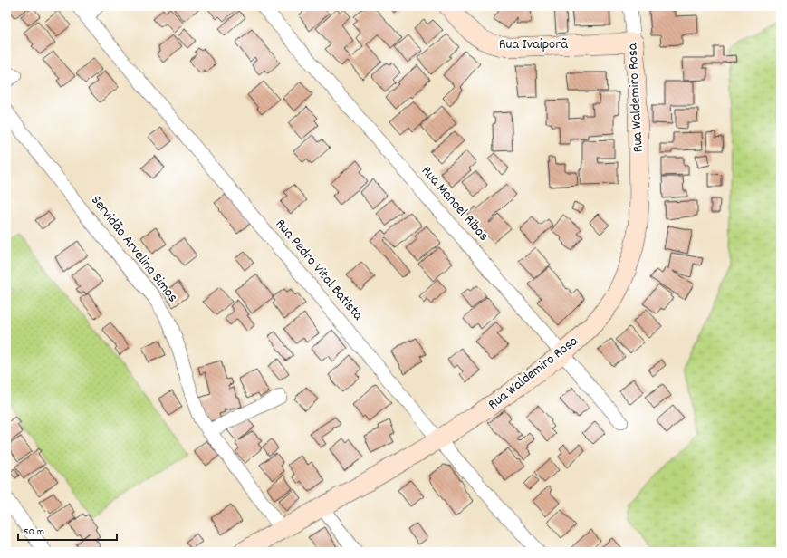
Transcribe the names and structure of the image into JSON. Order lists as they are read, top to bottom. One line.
{"streets":{"street":["Rua Ivaiporã","Rua Waldemiro Rosa","Rua Manoel Ribas","Servidão Arvelino Simas","Rua Pedro Vital Batista"]},"crossings":[["Rua Ivaiporã","Rua Waldemiro Rosa"],["Rua Waldemiro Rosa","Rua Manoel Ribas"],["Rua Waldemiro Rosa","Servidão Arvelino Simas"],["Rua Waldemiro Rosa","Rua Pedro Vital Batista"]],"scale_bar":"50 m"}
